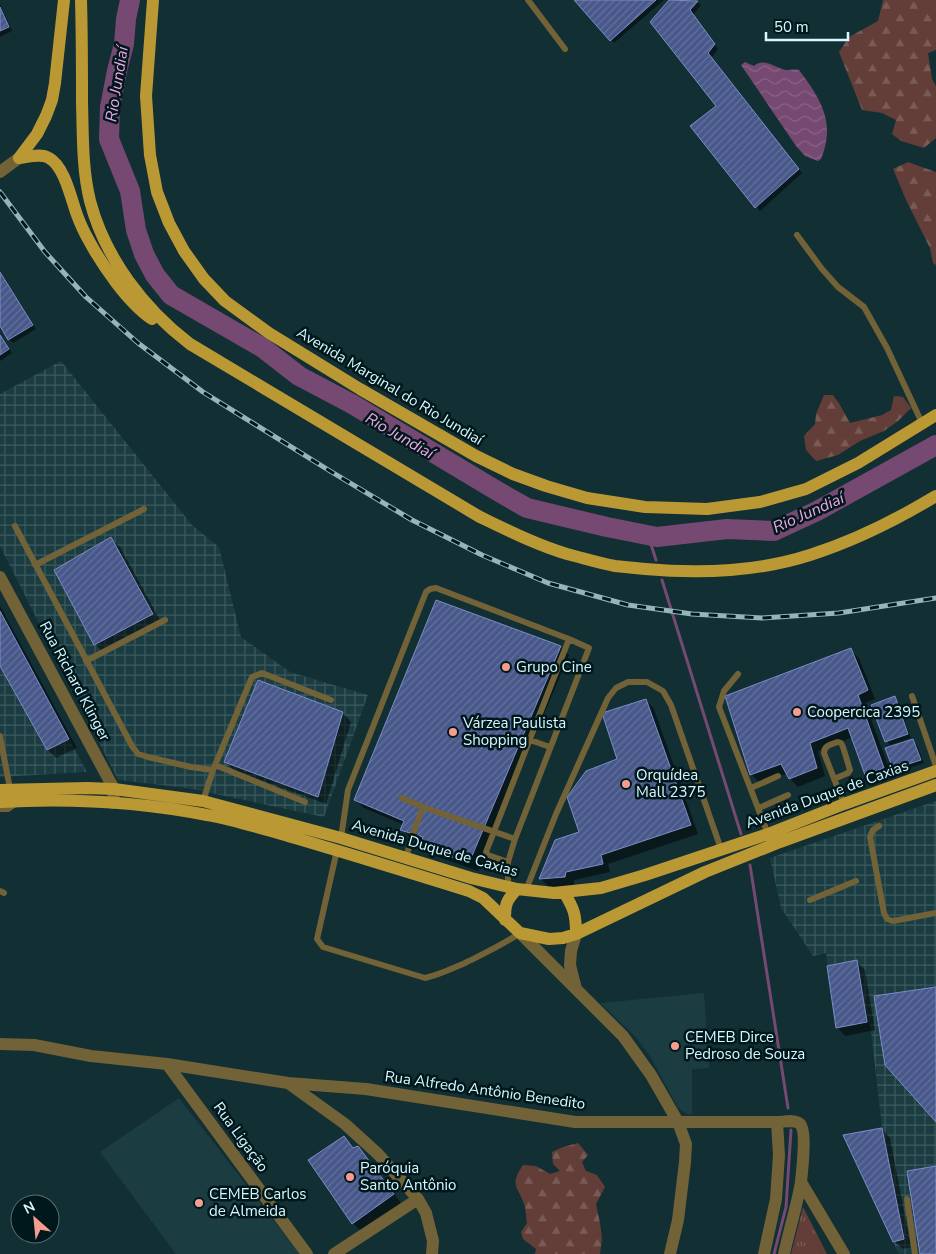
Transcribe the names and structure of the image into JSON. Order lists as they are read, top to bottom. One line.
{"streets":{"main road":["Avenida Marginal do Rio Jundiaí","Avenida Duque de Caxias"],"street":["Rua Richard Klinger","Rua Alfredo Antônio Benedito","Rua Ligação"]},"crossings":[["Rua Richard Klinger","Avenida Duque de Caxias"],["Rua Alfredo Antônio Benedito","Rua Ligação"]],"water":["Rio Jundiaí"],"places":["Grupo Cine","Coopercica 2395","Várzea Paulista Shopping","Orquídea Mall 2375","CEMEB Dirce Pedroso de Souza","Paróquia Santo Antônio","CEMEB Carlos de Almeida"],"scale_bar":"50 m","north":"top left"}
